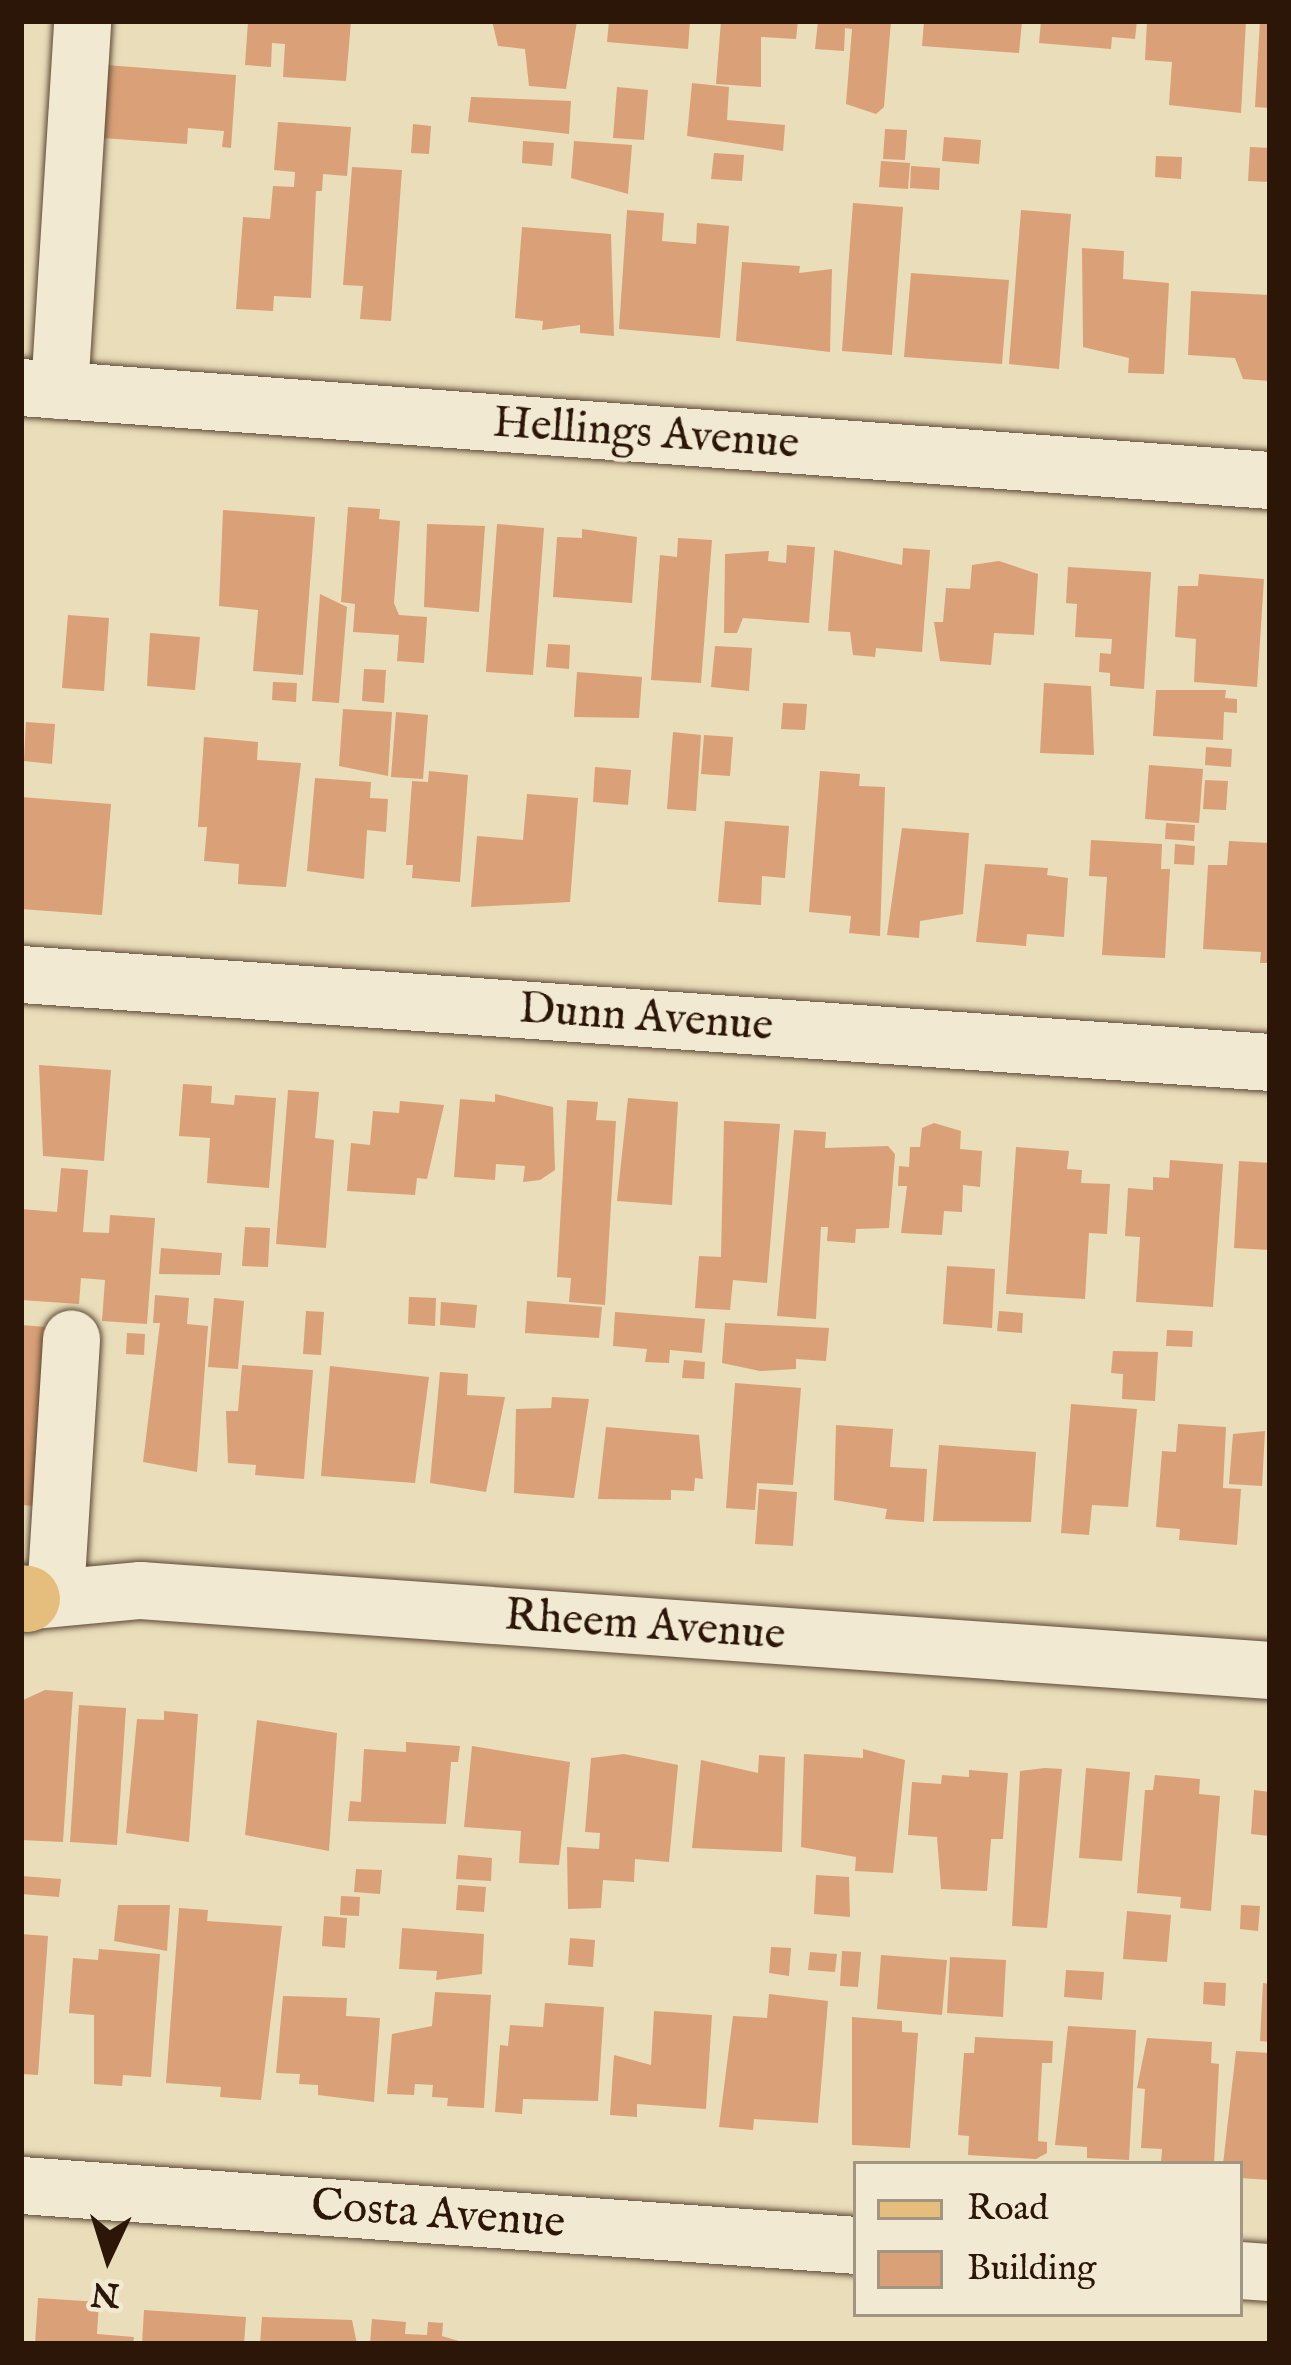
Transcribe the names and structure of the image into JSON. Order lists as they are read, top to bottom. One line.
{"streets":{"street":["Hellings Avenue","Dunn Avenue","Rheem Avenue","Costa Avenue"]},"legend":["Road","Building"],"north":"bottom"}
